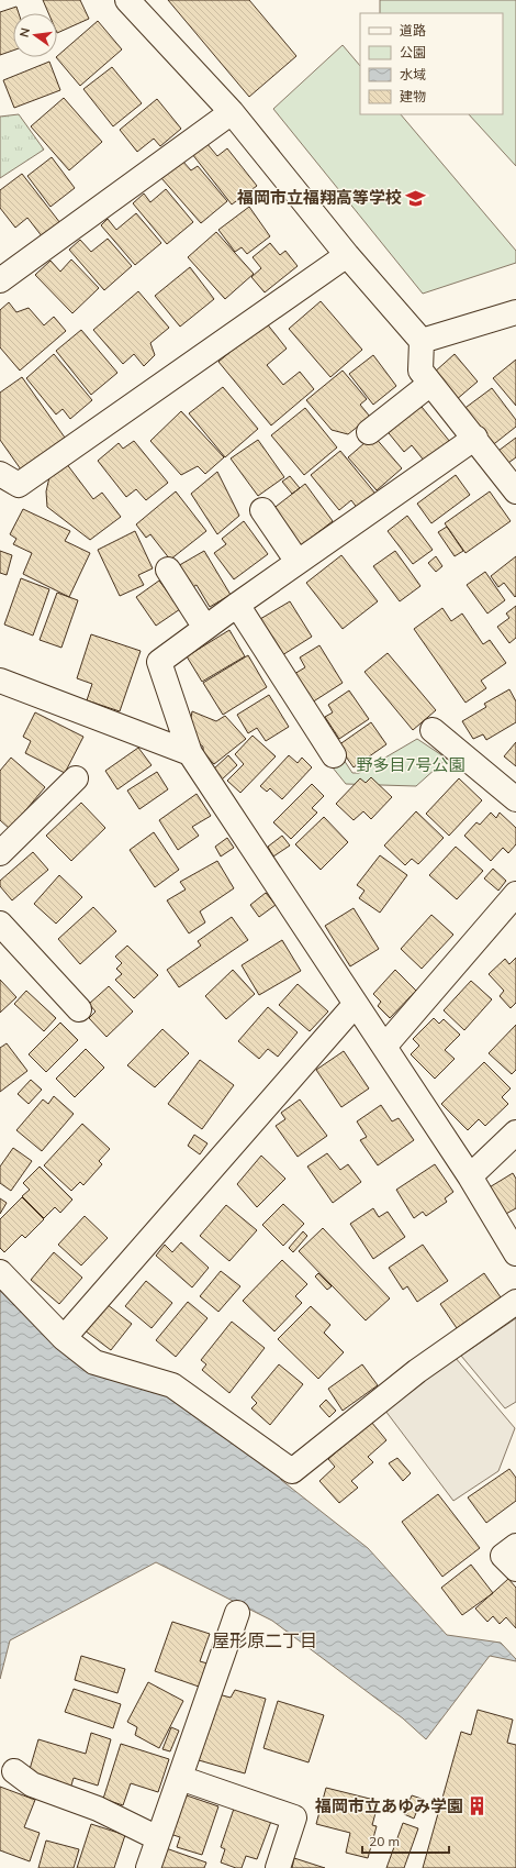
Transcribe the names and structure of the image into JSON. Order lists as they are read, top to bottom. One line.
{"districts":["屋形原二丁目"],"parks":["野多目7号公園"],"places":{"school or university":["福岡市立福翔高等学校"],"building":["福岡市立あゆみ学園"]},"legend":["道路","公園","水域","建物"],"scale_bar":"20 m","north":"left"}
